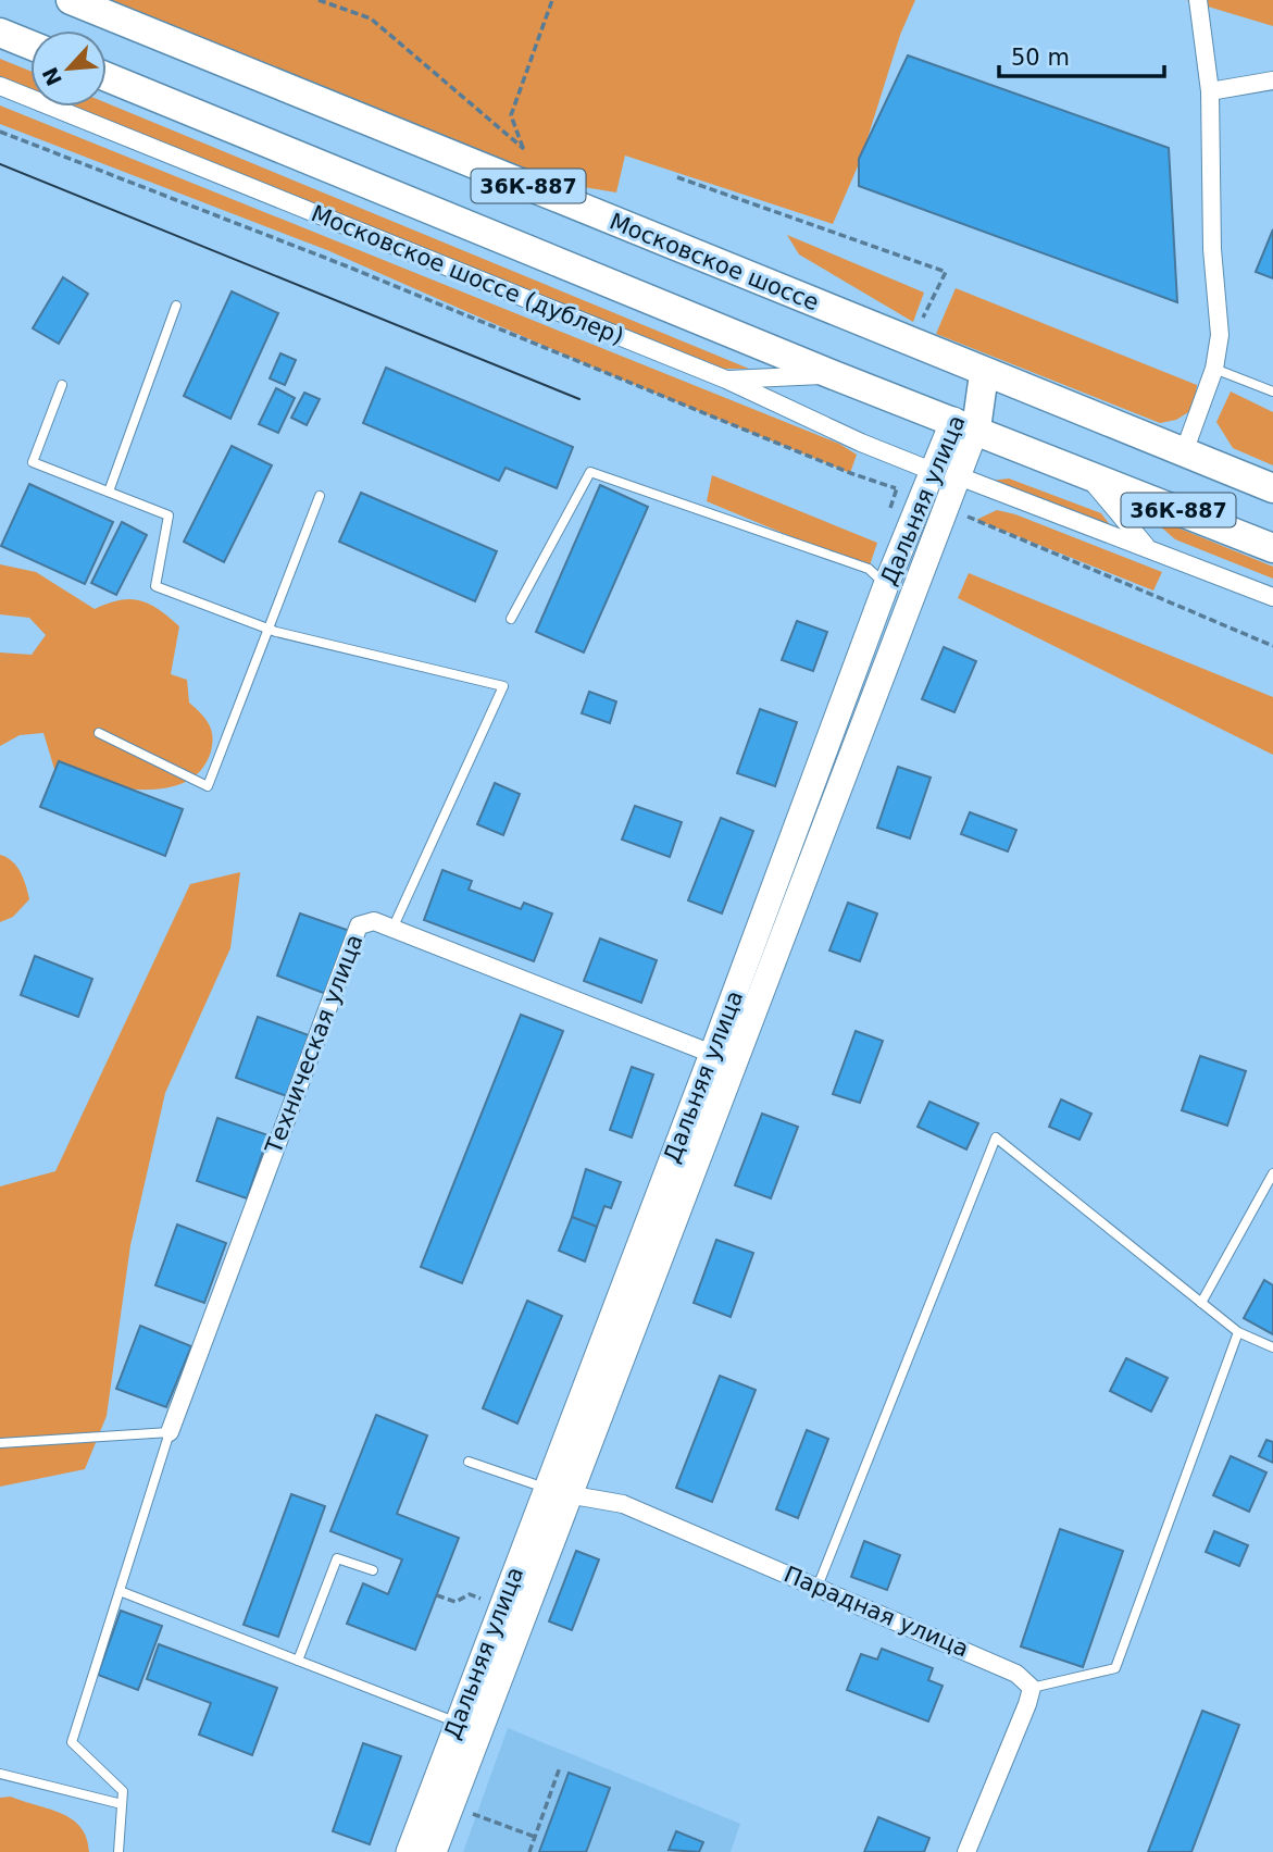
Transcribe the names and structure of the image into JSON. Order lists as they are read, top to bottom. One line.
{"streets":{"main road":["36К-887","Московское шоссе","Дальняя улица"],"street":["Московское шоссе (дублер)","Техническая улица","Парадная улица"]},"crossings":[["36К-887","Дальняя улица"],["Московское шоссе","Дальняя улица"],["Московское шоссе (дублер)","Дальняя улица"],["Дальняя улица","Техническая улица"],["Дальняя улица","Парадная улица"]],"scale_bar":"50 m","north":"bottom left"}
